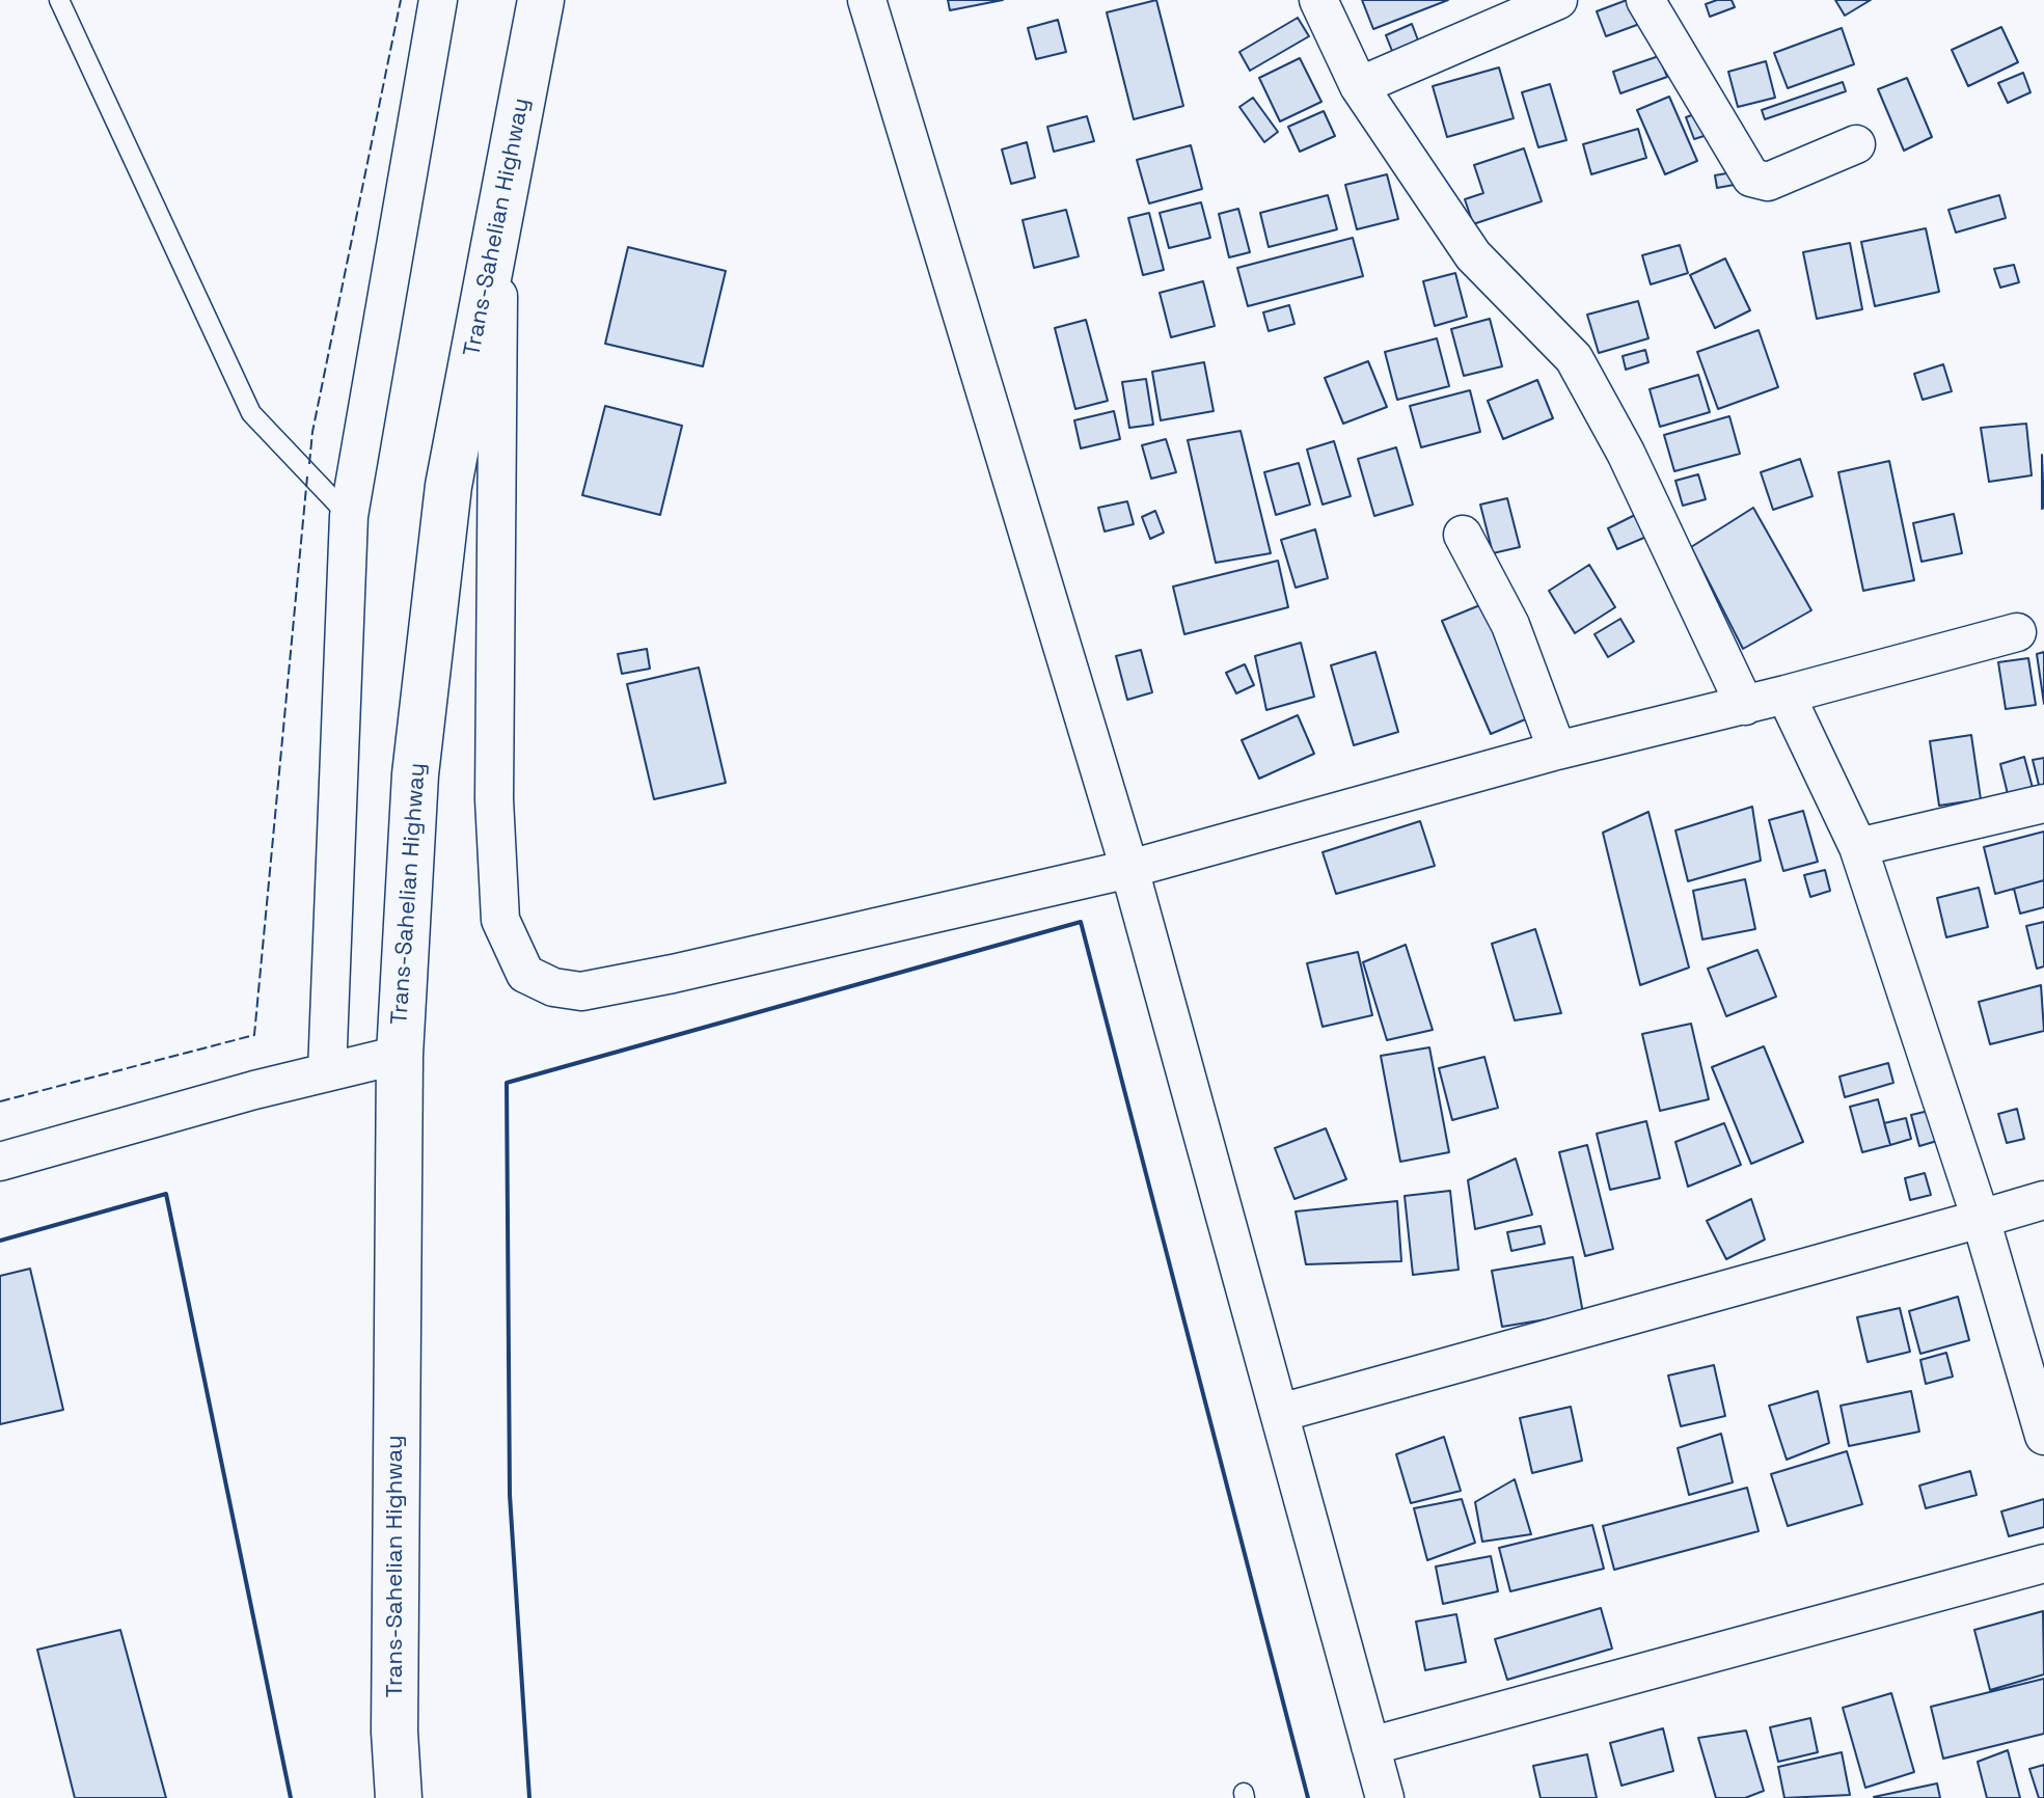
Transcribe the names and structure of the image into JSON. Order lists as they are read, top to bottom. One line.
{"streets":{"highway":["Trans-Sahelian Highway"]}}
